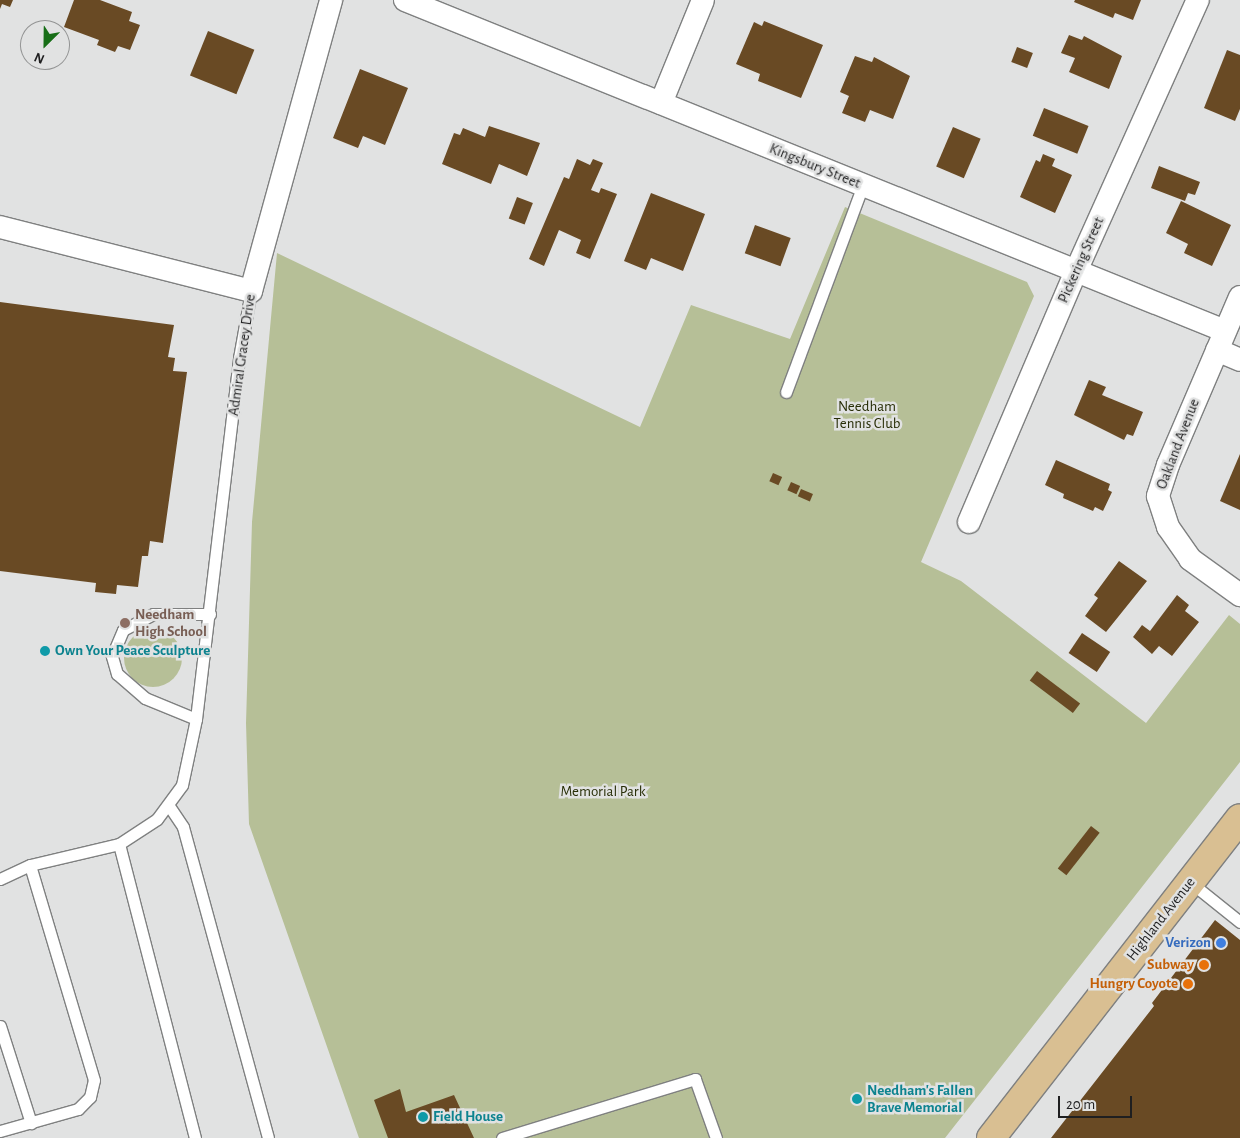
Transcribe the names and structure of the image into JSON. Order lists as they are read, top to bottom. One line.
{"streets":{"main road":["Highland Avenue"],"street":["Kingsbury Street","Pickering Street","Admiral Gracey Drive","Oakland Avenue"]},"crossings":[["Kingsbury Street","Pickering Street"],["Kingsbury Street","Oakland Avenue"]],"parks":["Needham Tennis Club","Memorial Park"],"places":["Needham High School","Own Your Peace Sculpture","Verizon","Subway","Hungry Coyote","Needham's Fallen Brave Memorial","Field House"],"scale_bar":"20 m","north":"bottom left"}
